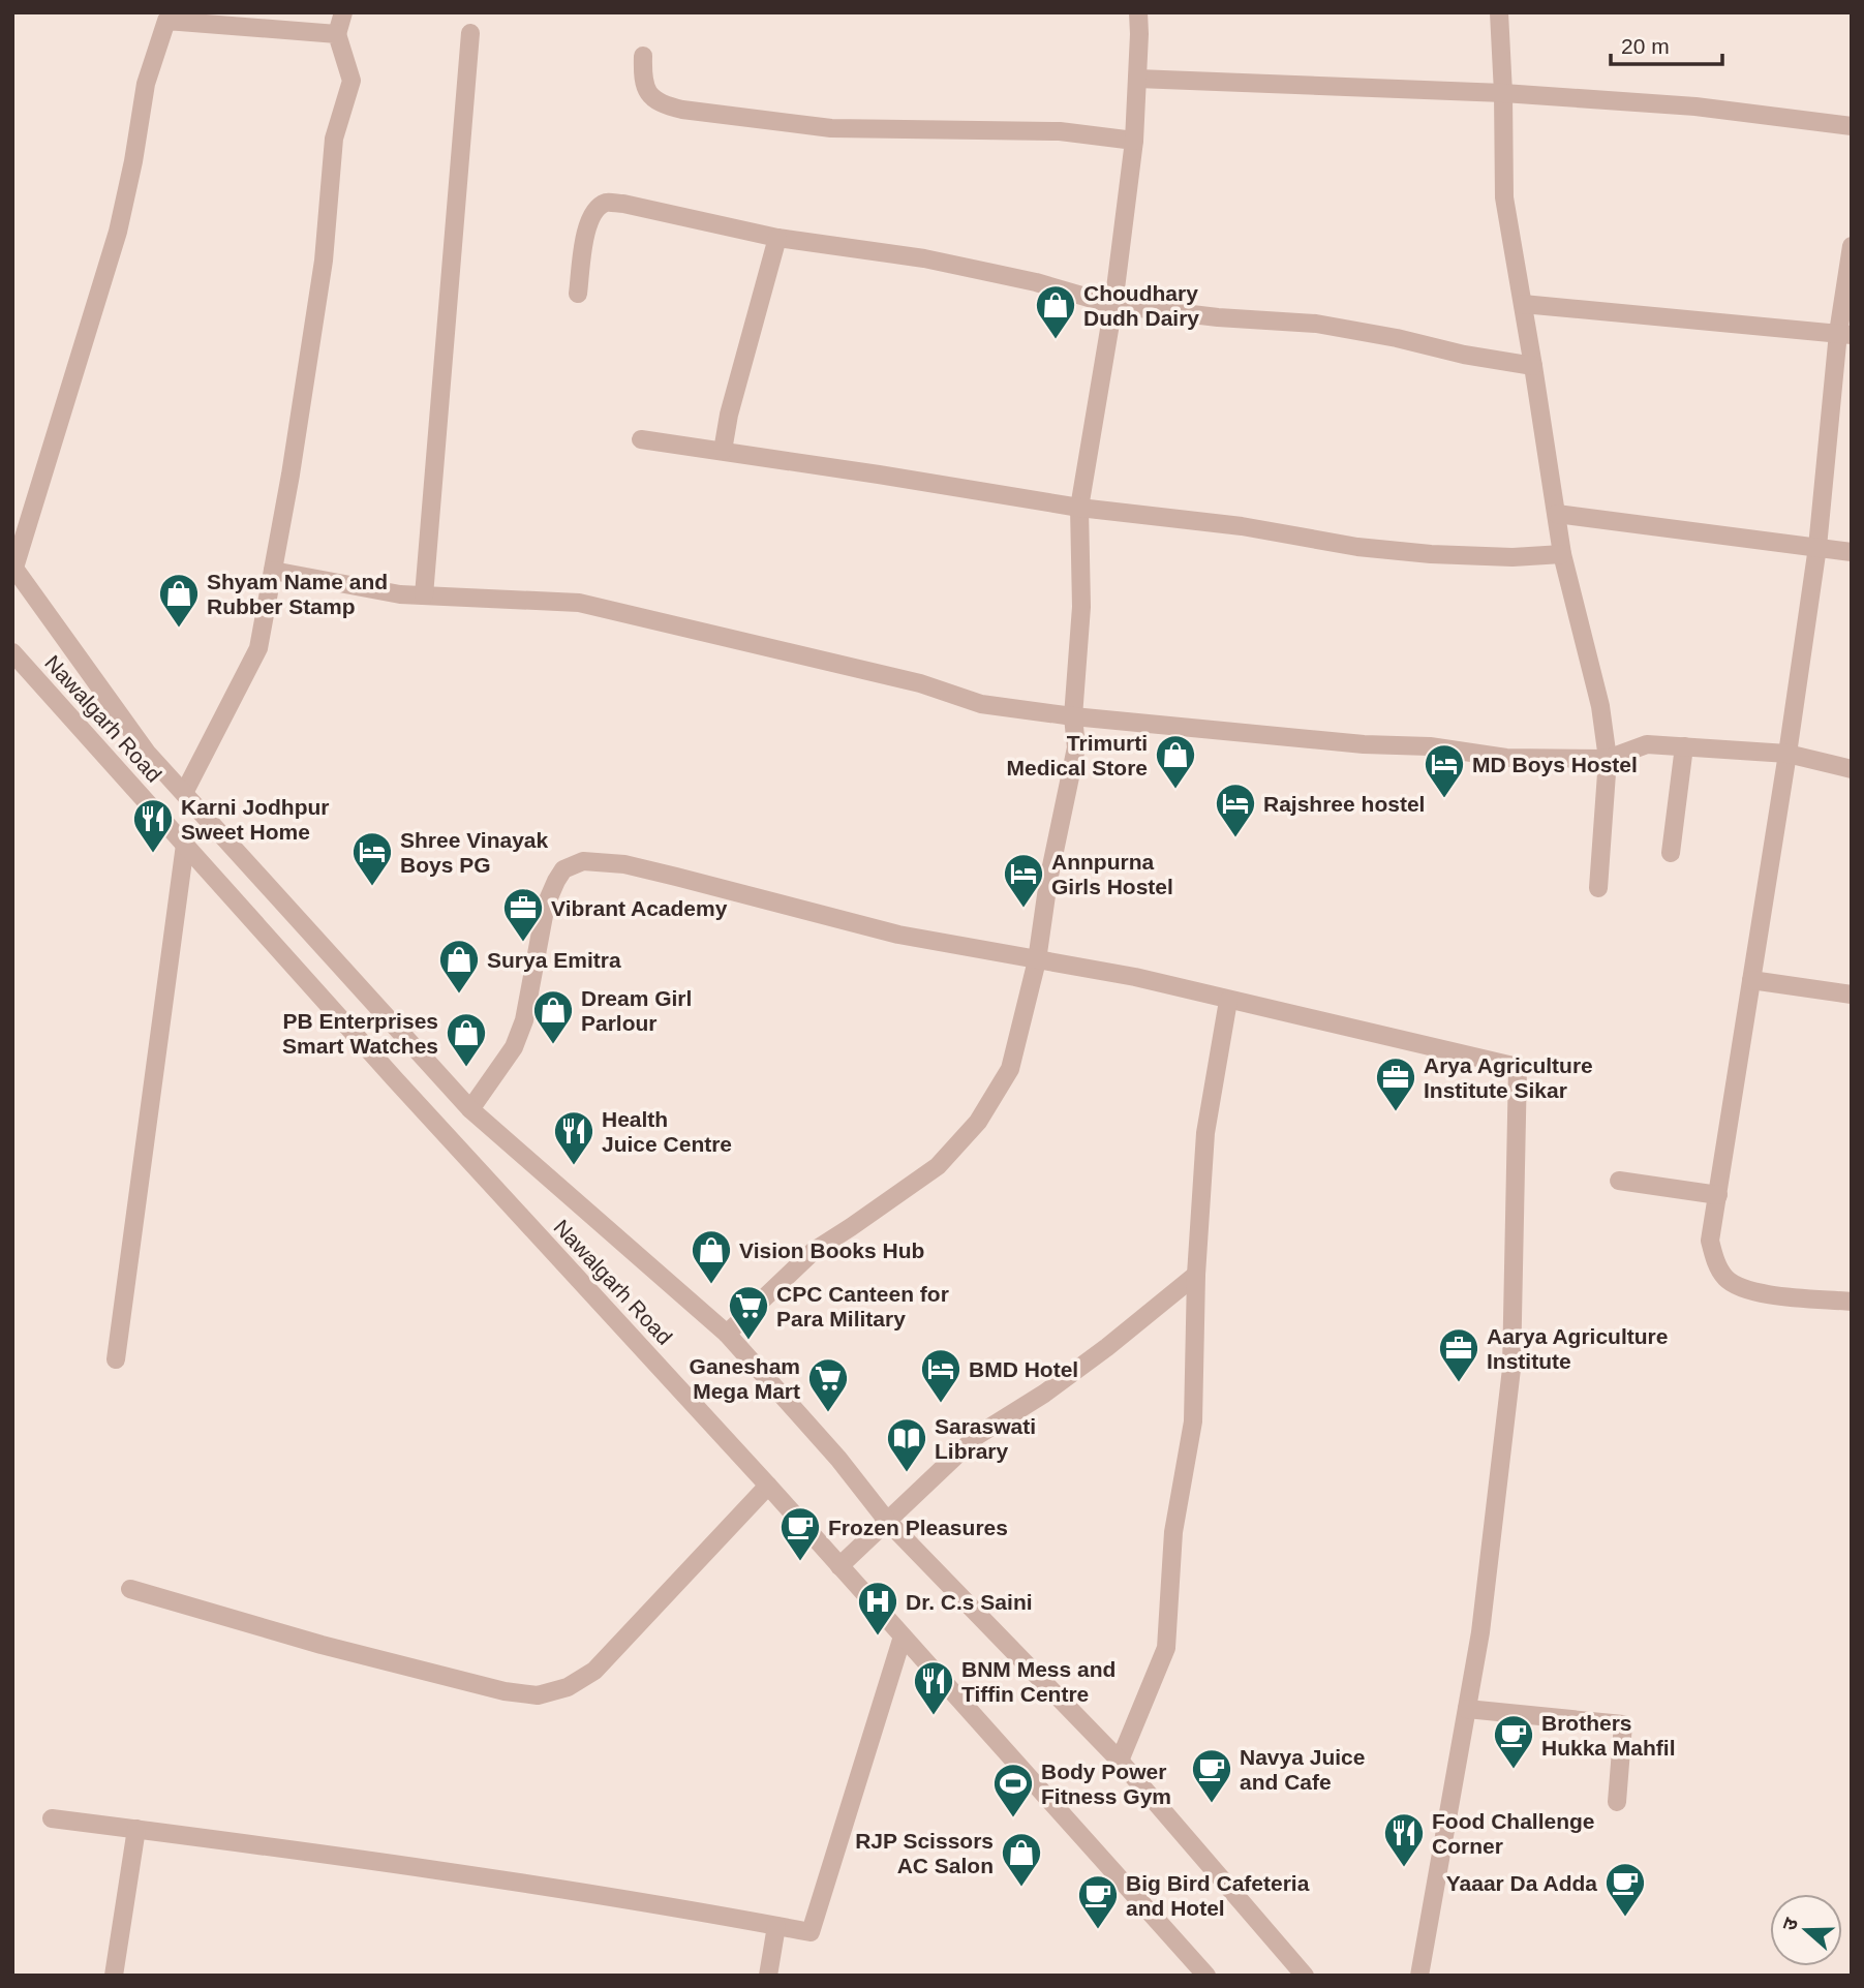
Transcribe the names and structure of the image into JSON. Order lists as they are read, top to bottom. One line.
{"streets":{"street":["Nawalgarh Road"]},"places":{"shop":["Choudhary Dudh Dairy","Shyam Name and Rubber Stamp","Trimurti Medical Store","Surya Emitra","Dream Girl Parlour","PB Enterprises Smart Watches","Vision Books Hub","RJP Scissors AC Salon"],"hotel":["MD Boys Hostel","Rajshree hostel","Shree Vinayak Boys PG","Annpurna Girls Hostel","BMD Hotel"],"restaurant":["Karni Jodhpur Sweet Home","Health Juice Centre","BNM Mess and Tiffin Centre","Food Challenge Corner"],"office":["Vibrant Academy","Arya Agriculture Institute Sikar","Aarya Agriculture Institute"],"supermarket":["CPC Canteen for Para Military","Ganesham Mega Mart"],"library":["Saraswati Library"],"cafe":["Frozen Pleasures","Brothers Hukka Mahfil","Navya Juice and Cafe","Yaaar Da Adda","Big Bird Cafeteria and Hotel"],"hospital":["Dr. C.s Saini"],"sports":["Body Power Fitness Gym"]},"scale_bar":"20 m","north":"left"}
